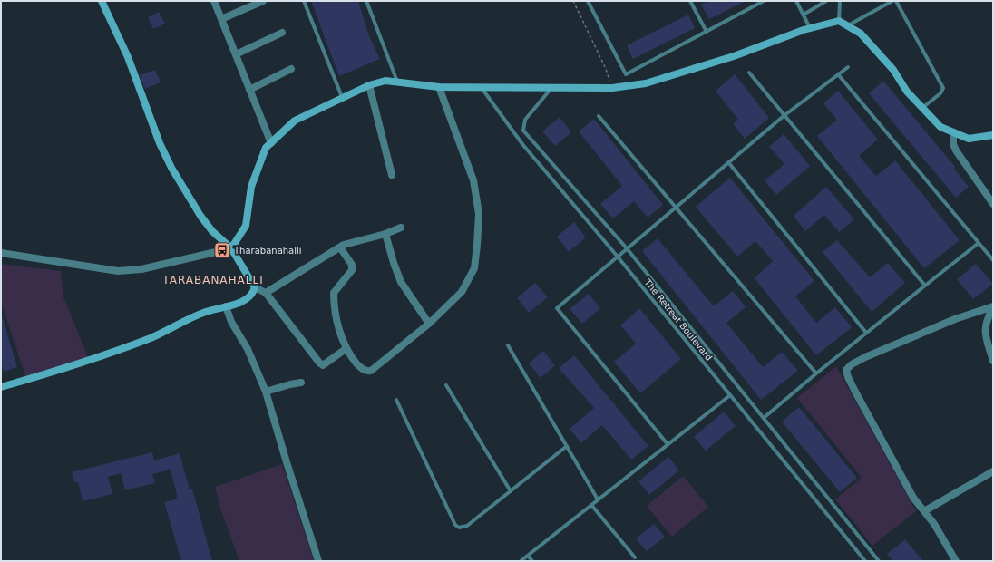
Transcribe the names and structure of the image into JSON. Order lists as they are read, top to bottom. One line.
{"streets":{"lane":["The Retreat Boulevard"]},"districts":["TARABANAHALLI"],"places":{"bus stop":["Tharabanahalli"]}}
